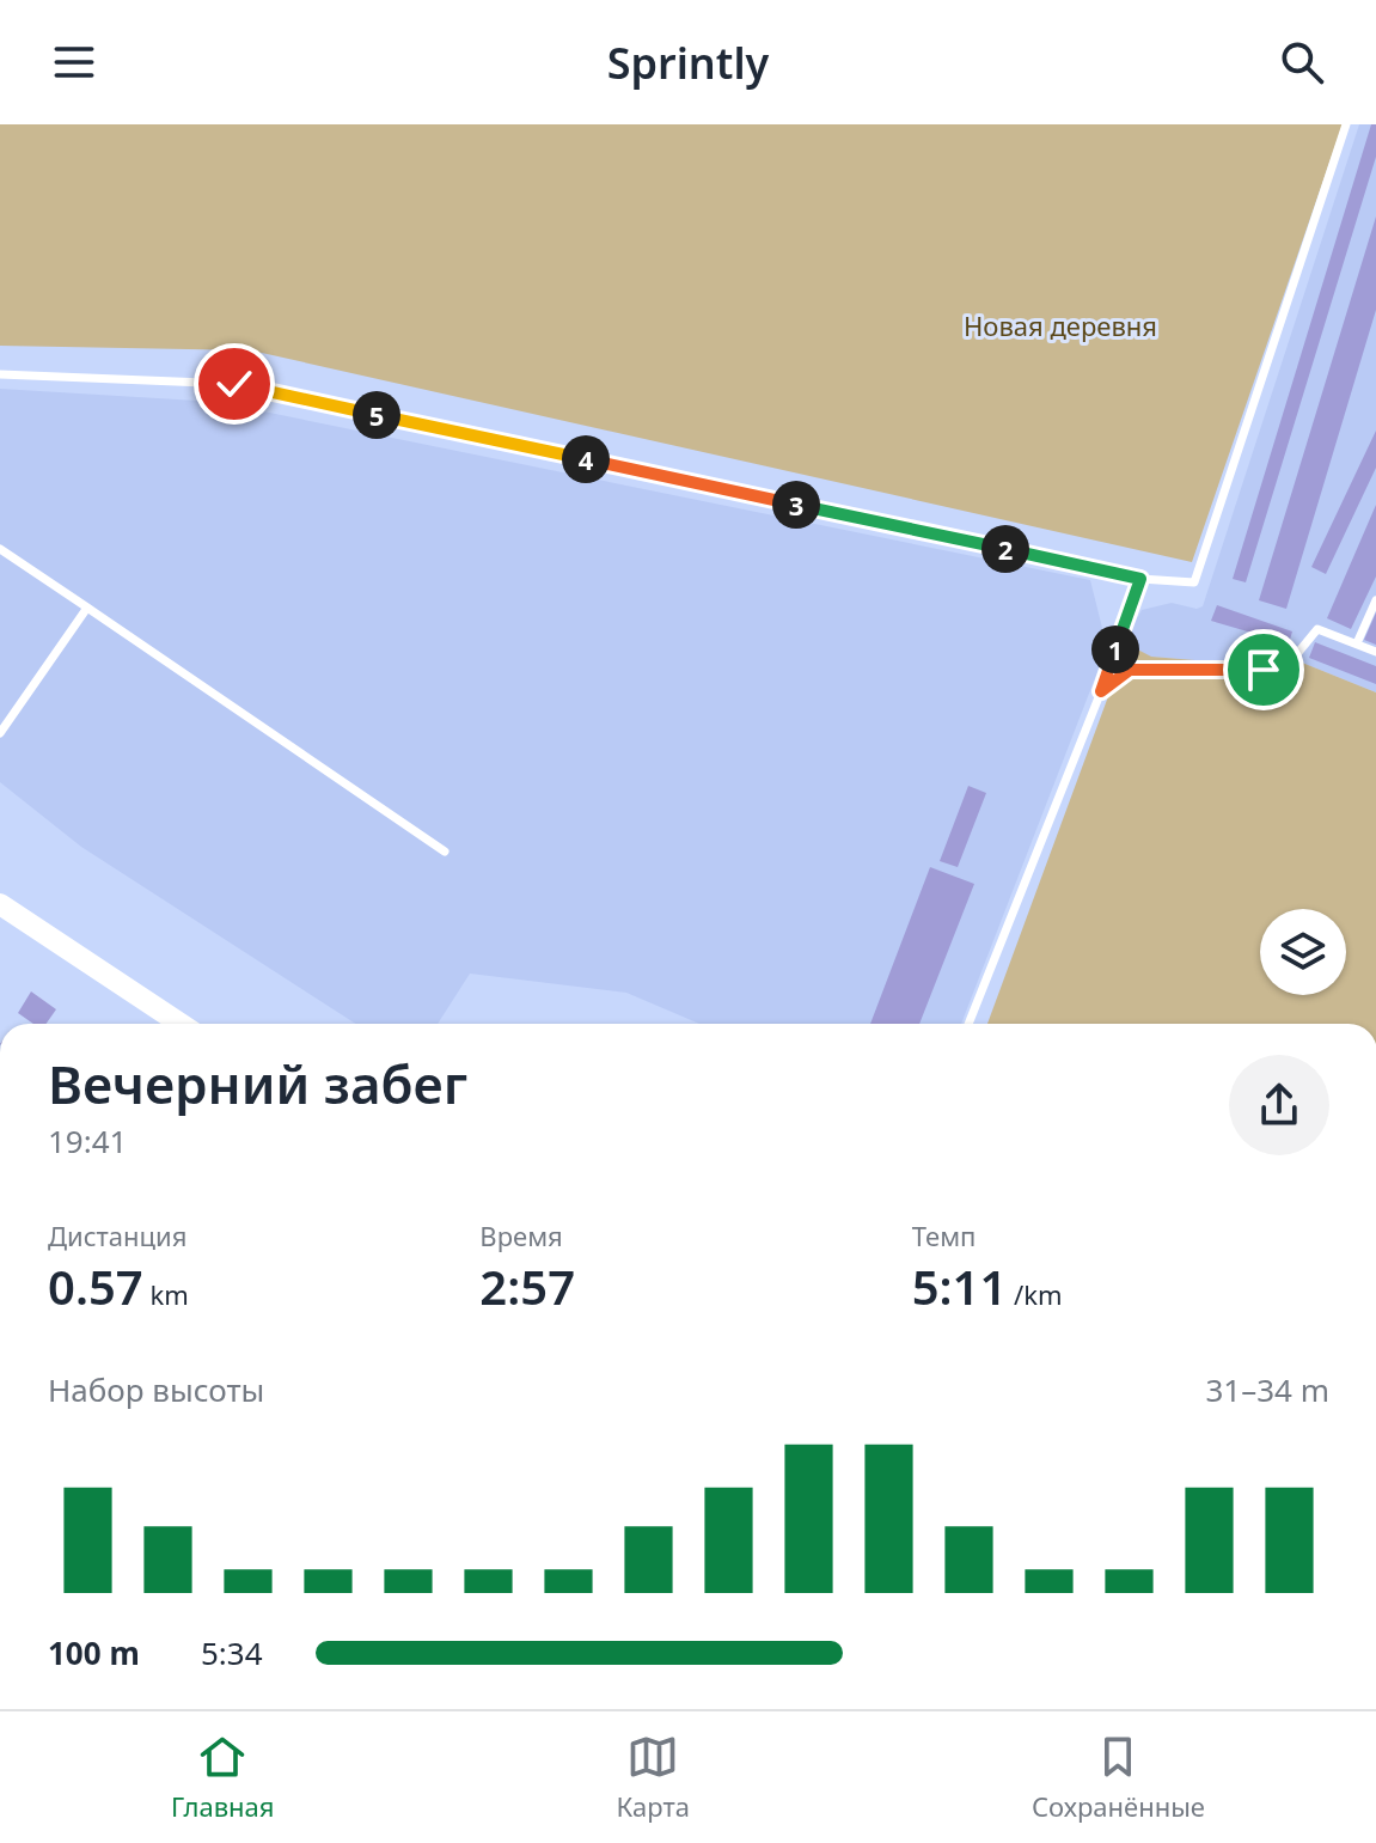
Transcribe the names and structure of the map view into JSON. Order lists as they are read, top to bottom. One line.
{"parks":["Новая деревня"],"page":{"header":"Sprintly","pins":["5","4","3","2","1"],"heading":["Вечерний забег","19:41"],"stats":[["Дистанция","0.57 km"],["Время","2:57"],["Темп","5:11 /km"]],"chart":["Набор высоты","31–34 m"],"list":[{"name":"100 m","note":"5:34"}],"tabs":["Главная","Карта","Сохранённые"]}}
